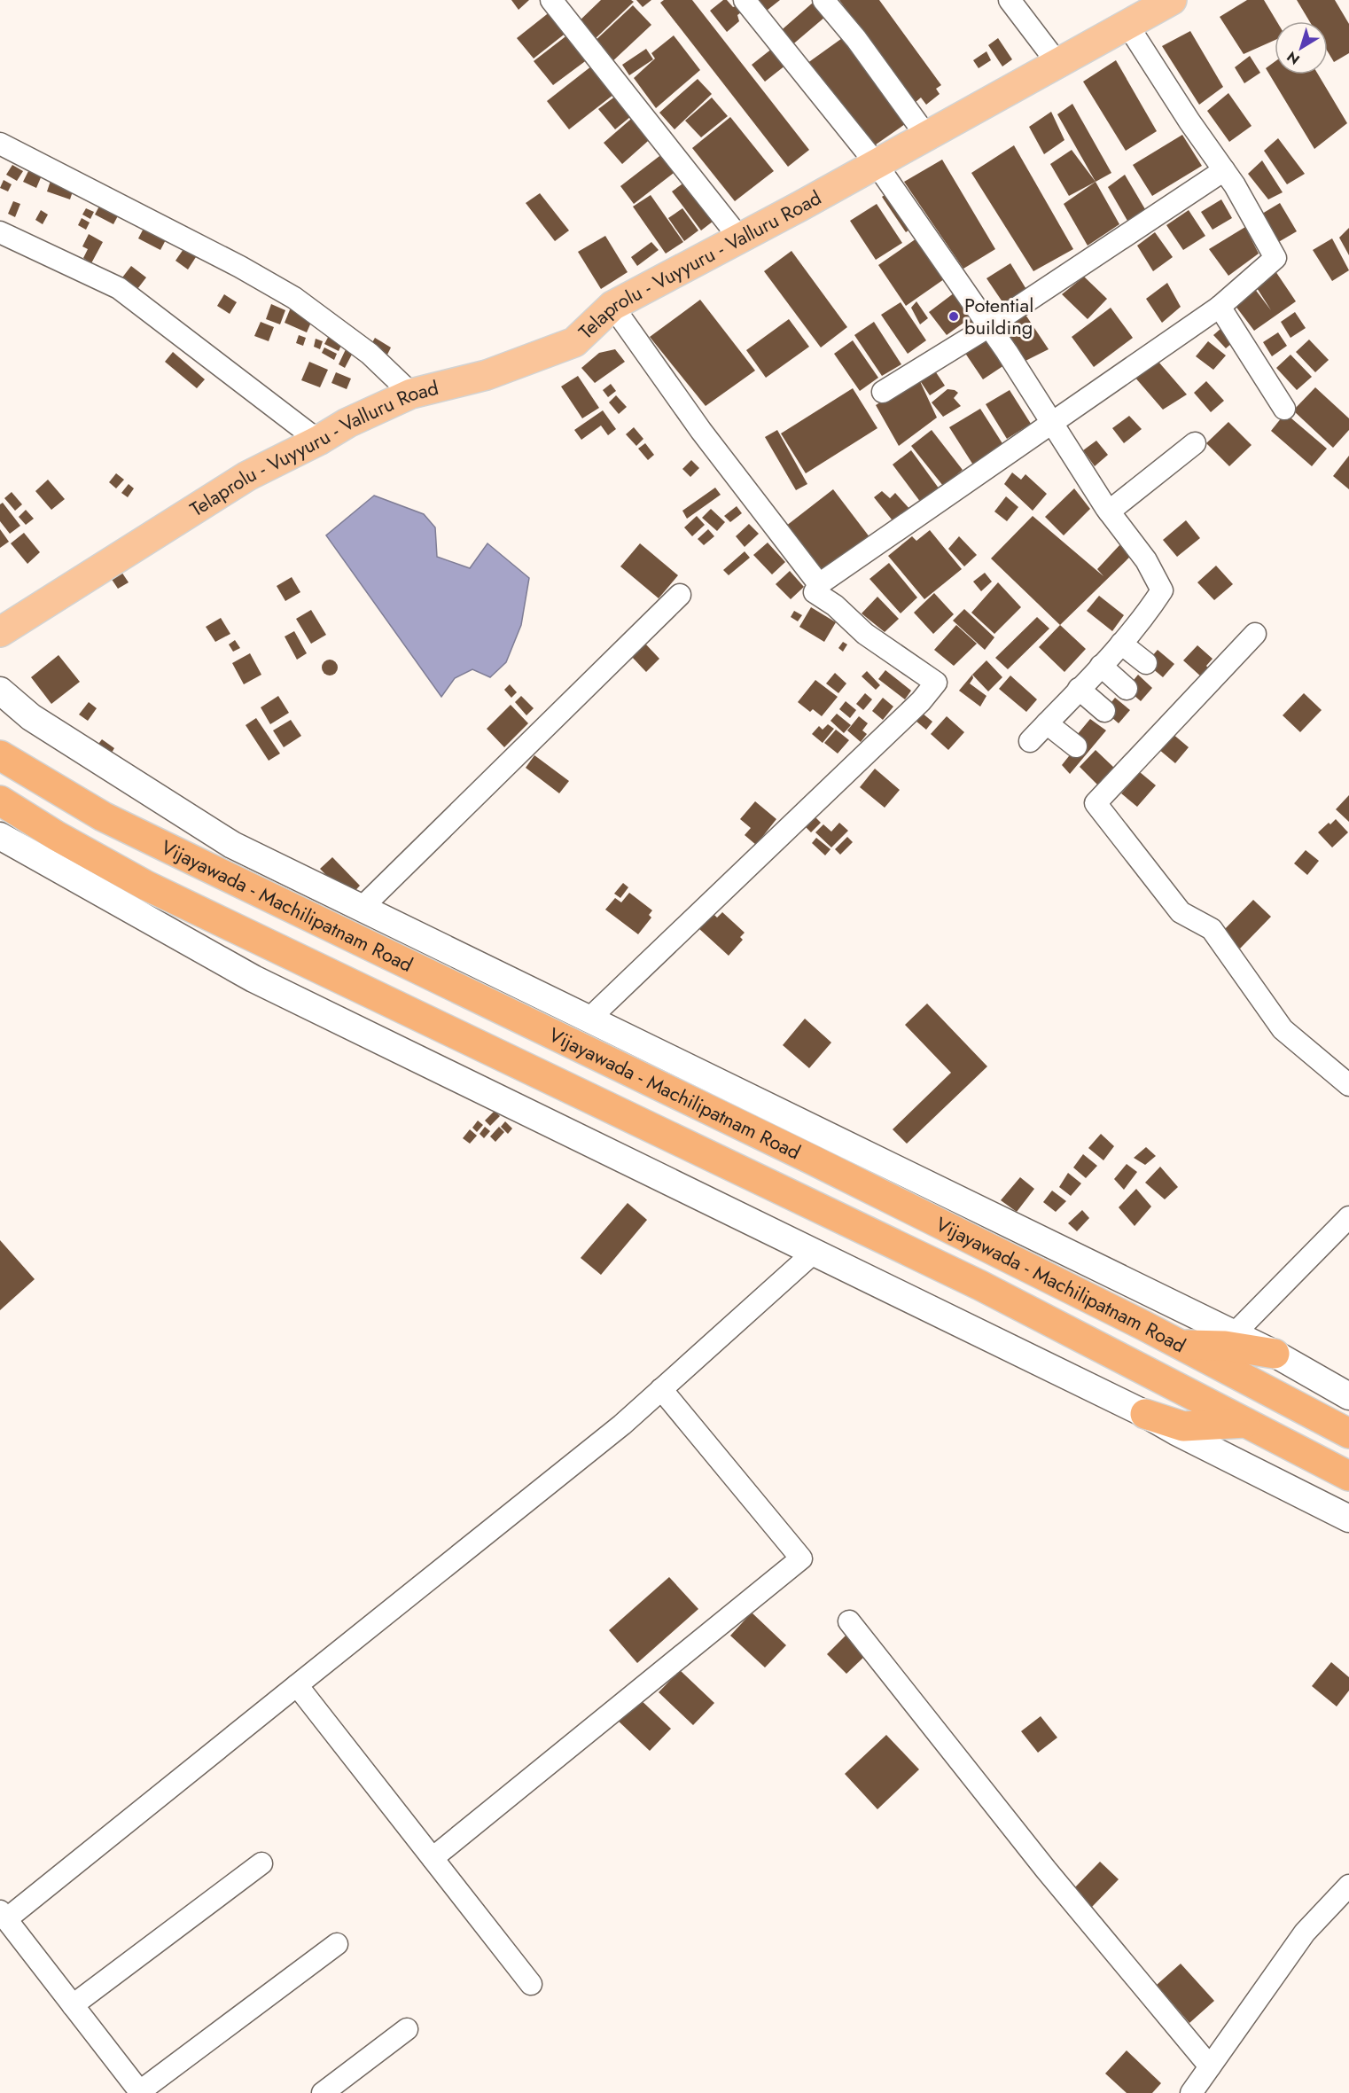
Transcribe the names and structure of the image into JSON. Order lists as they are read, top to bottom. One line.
{"streets":{"highway":["Vijayawada - Machilipatnam Road"],"main road":["Telaprolu - Vuyyuru - Valluru Road"]},"places":["Potential building"],"north":"bottom left"}
